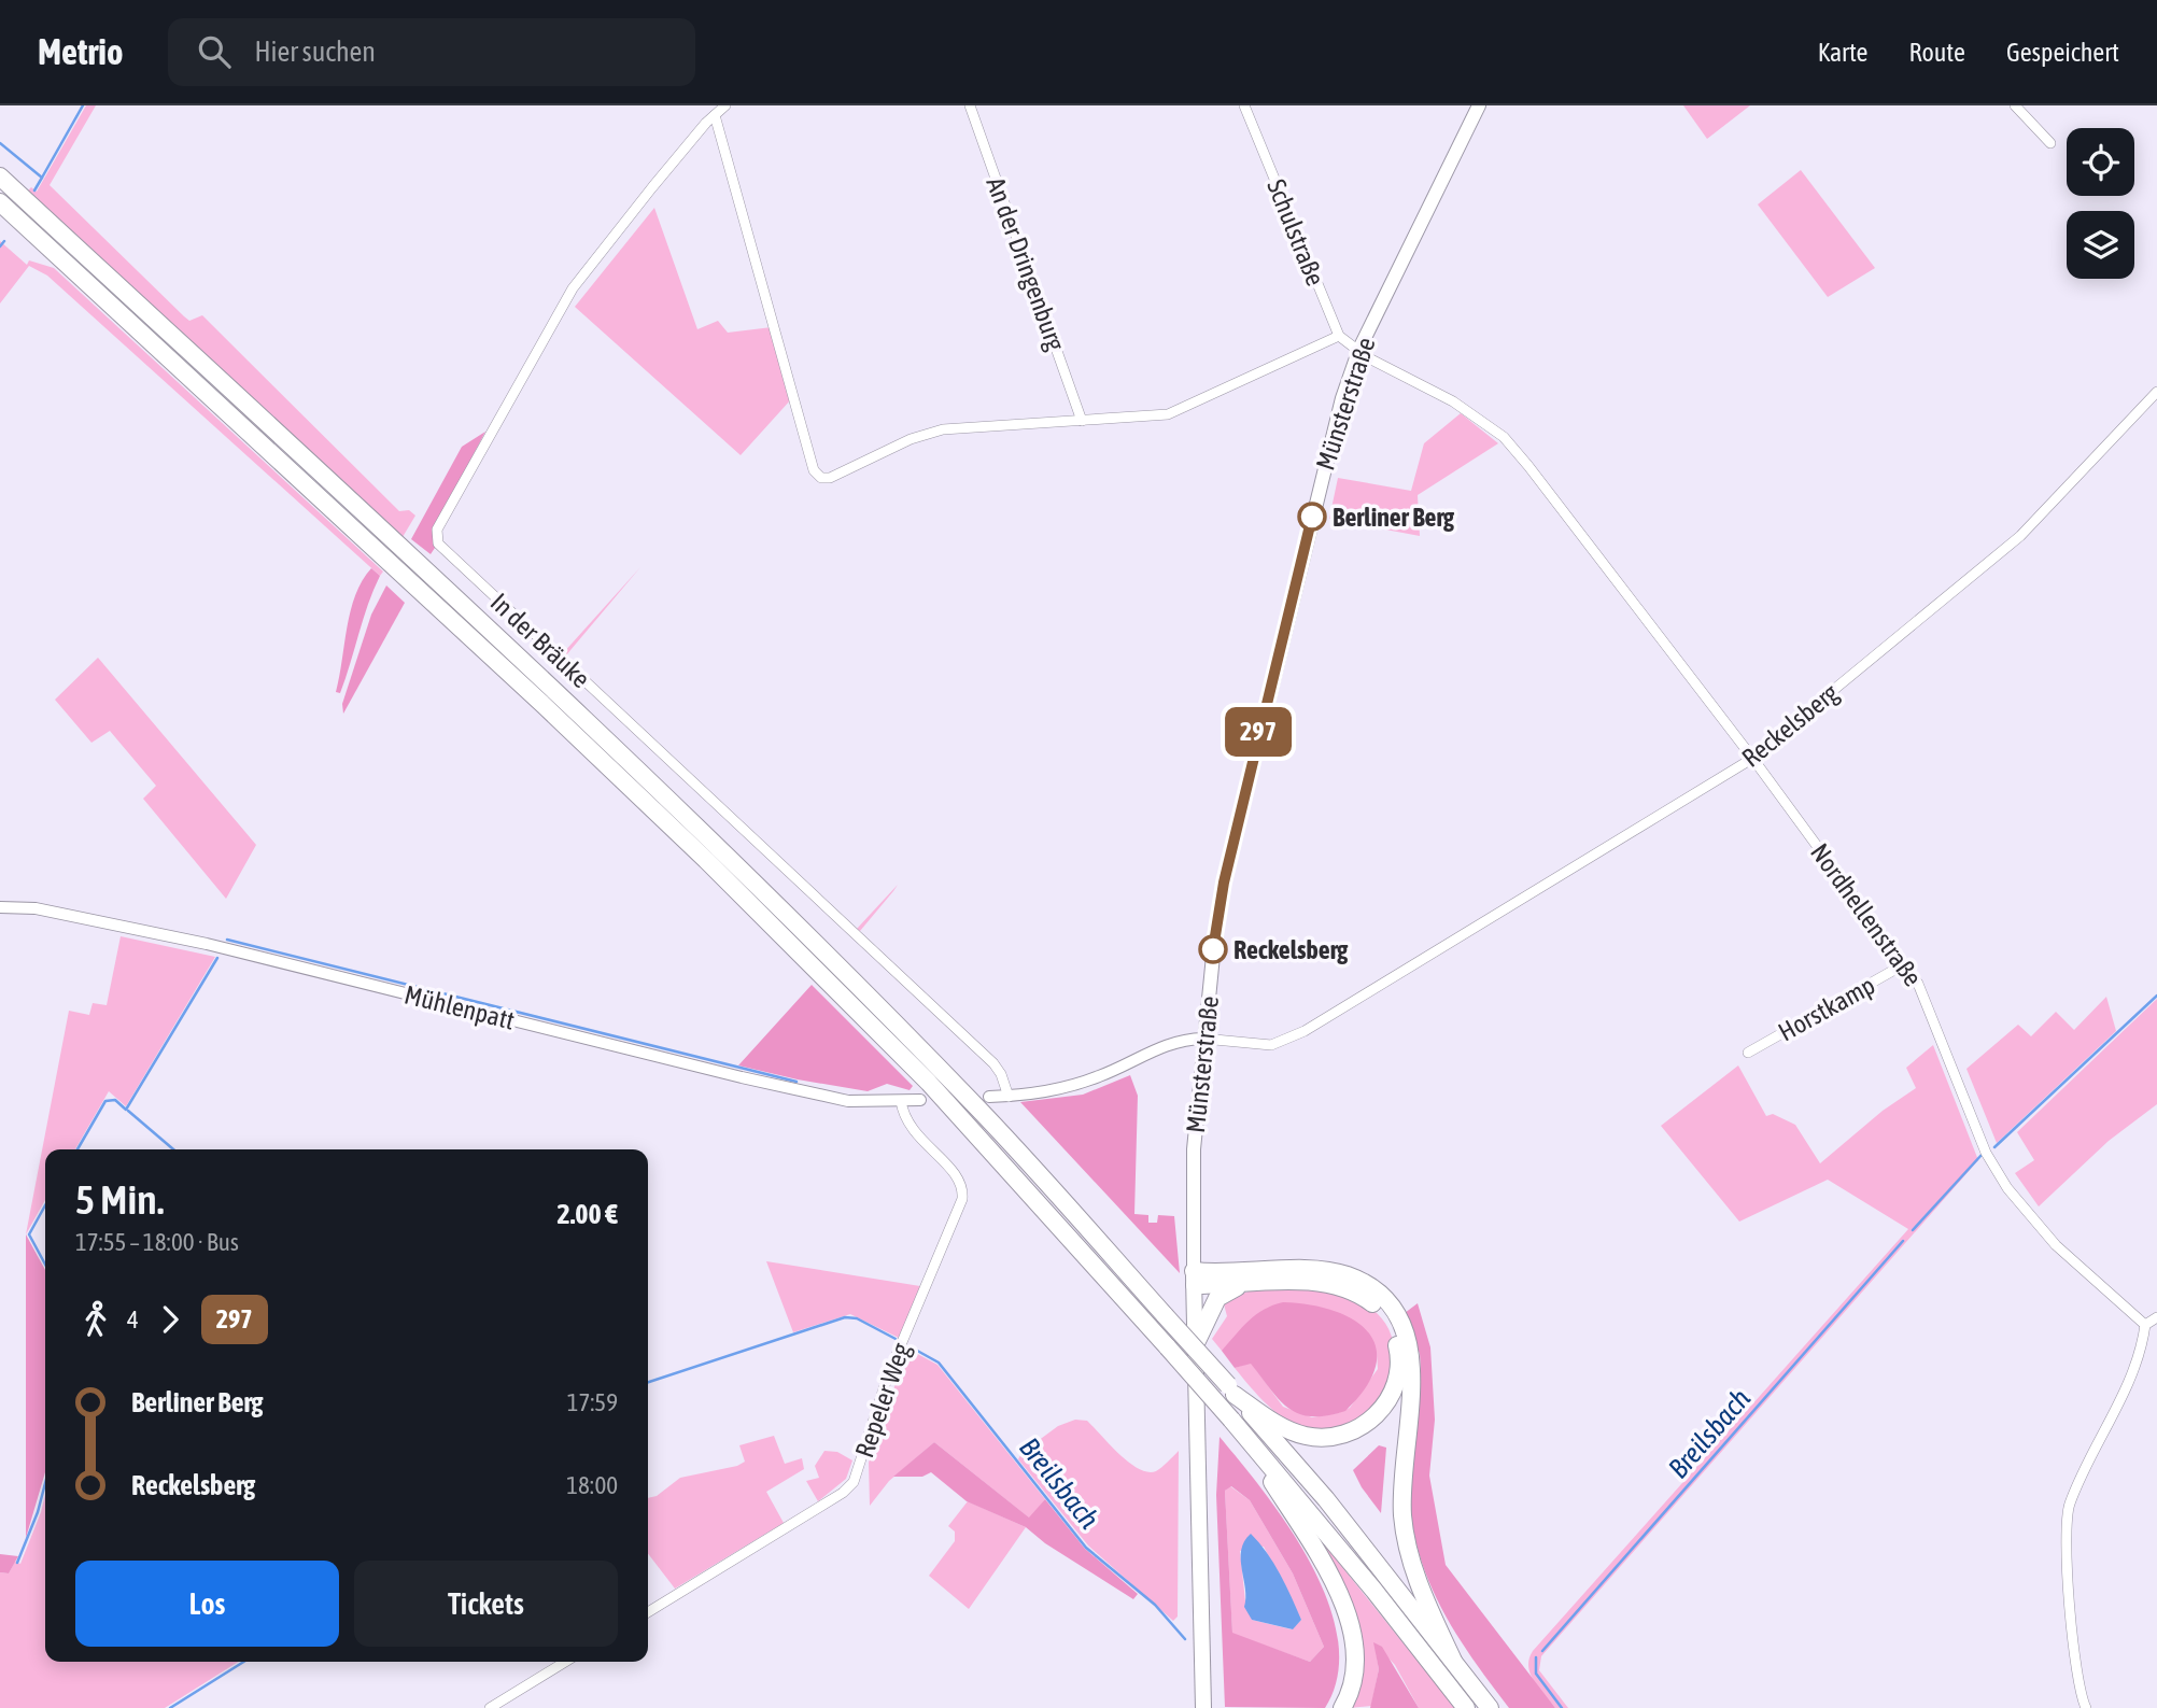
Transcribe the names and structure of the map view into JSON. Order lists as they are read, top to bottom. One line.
{"streets":{"main road":["Münsterstraße"],"street":["Schulstraße","An der Dringenburg","In der Bräuke","Reckelsberg","Nordhellenstraße","Mühlenpatt","Horstkamp","Repeler Weg"]},"crossings":[["Münsterstraße","Reckelsberg"],["Münsterstraße","Nordhellenstraße"],["Reckelsberg","Nordhellenstraße"],["Nordhellenstraße","Horstkamp"],["Mühlenpatt","Repeler Weg"]],"water":["Breilsbach"],"places":["Berliner Berg","Reckelsberg"],"lines":["bus line 297"],"page":{"header":"Metrio","search":"Hier suchen","nav":["Karte","Route","Gespeichert"],"on_map":"297","heading":["5 Min.","17:55 – 18:00 · Bus","2.00 €"],"legs":["4","297"],"list":[{"name":"Berliner Berg","value":"17:59"},{"name":"Reckelsberg","value":"18:00"}],"buttons":["Los","Tickets"]}}
